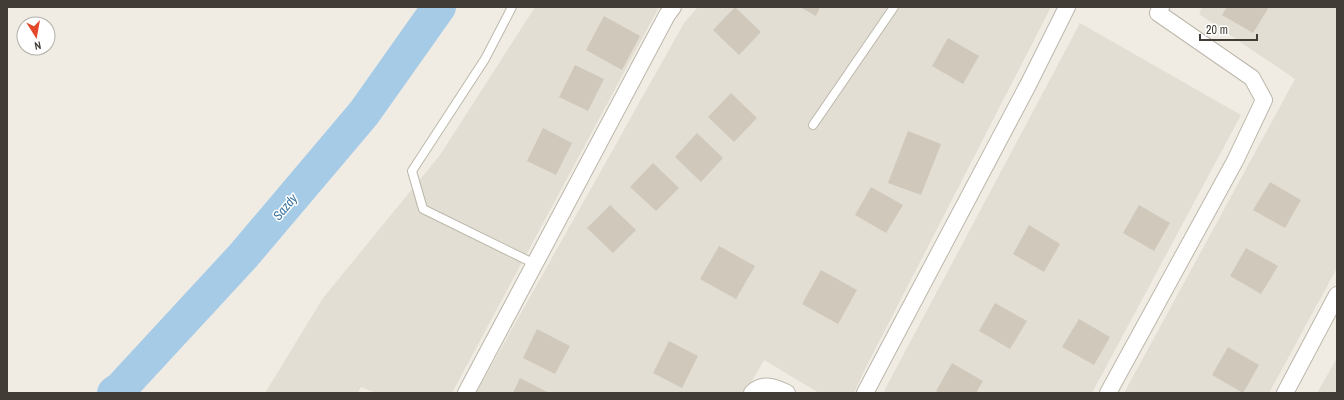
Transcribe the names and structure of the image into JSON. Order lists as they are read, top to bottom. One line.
{"water":["Sazdy"],"scale_bar":"20 m","north":"bottom"}
